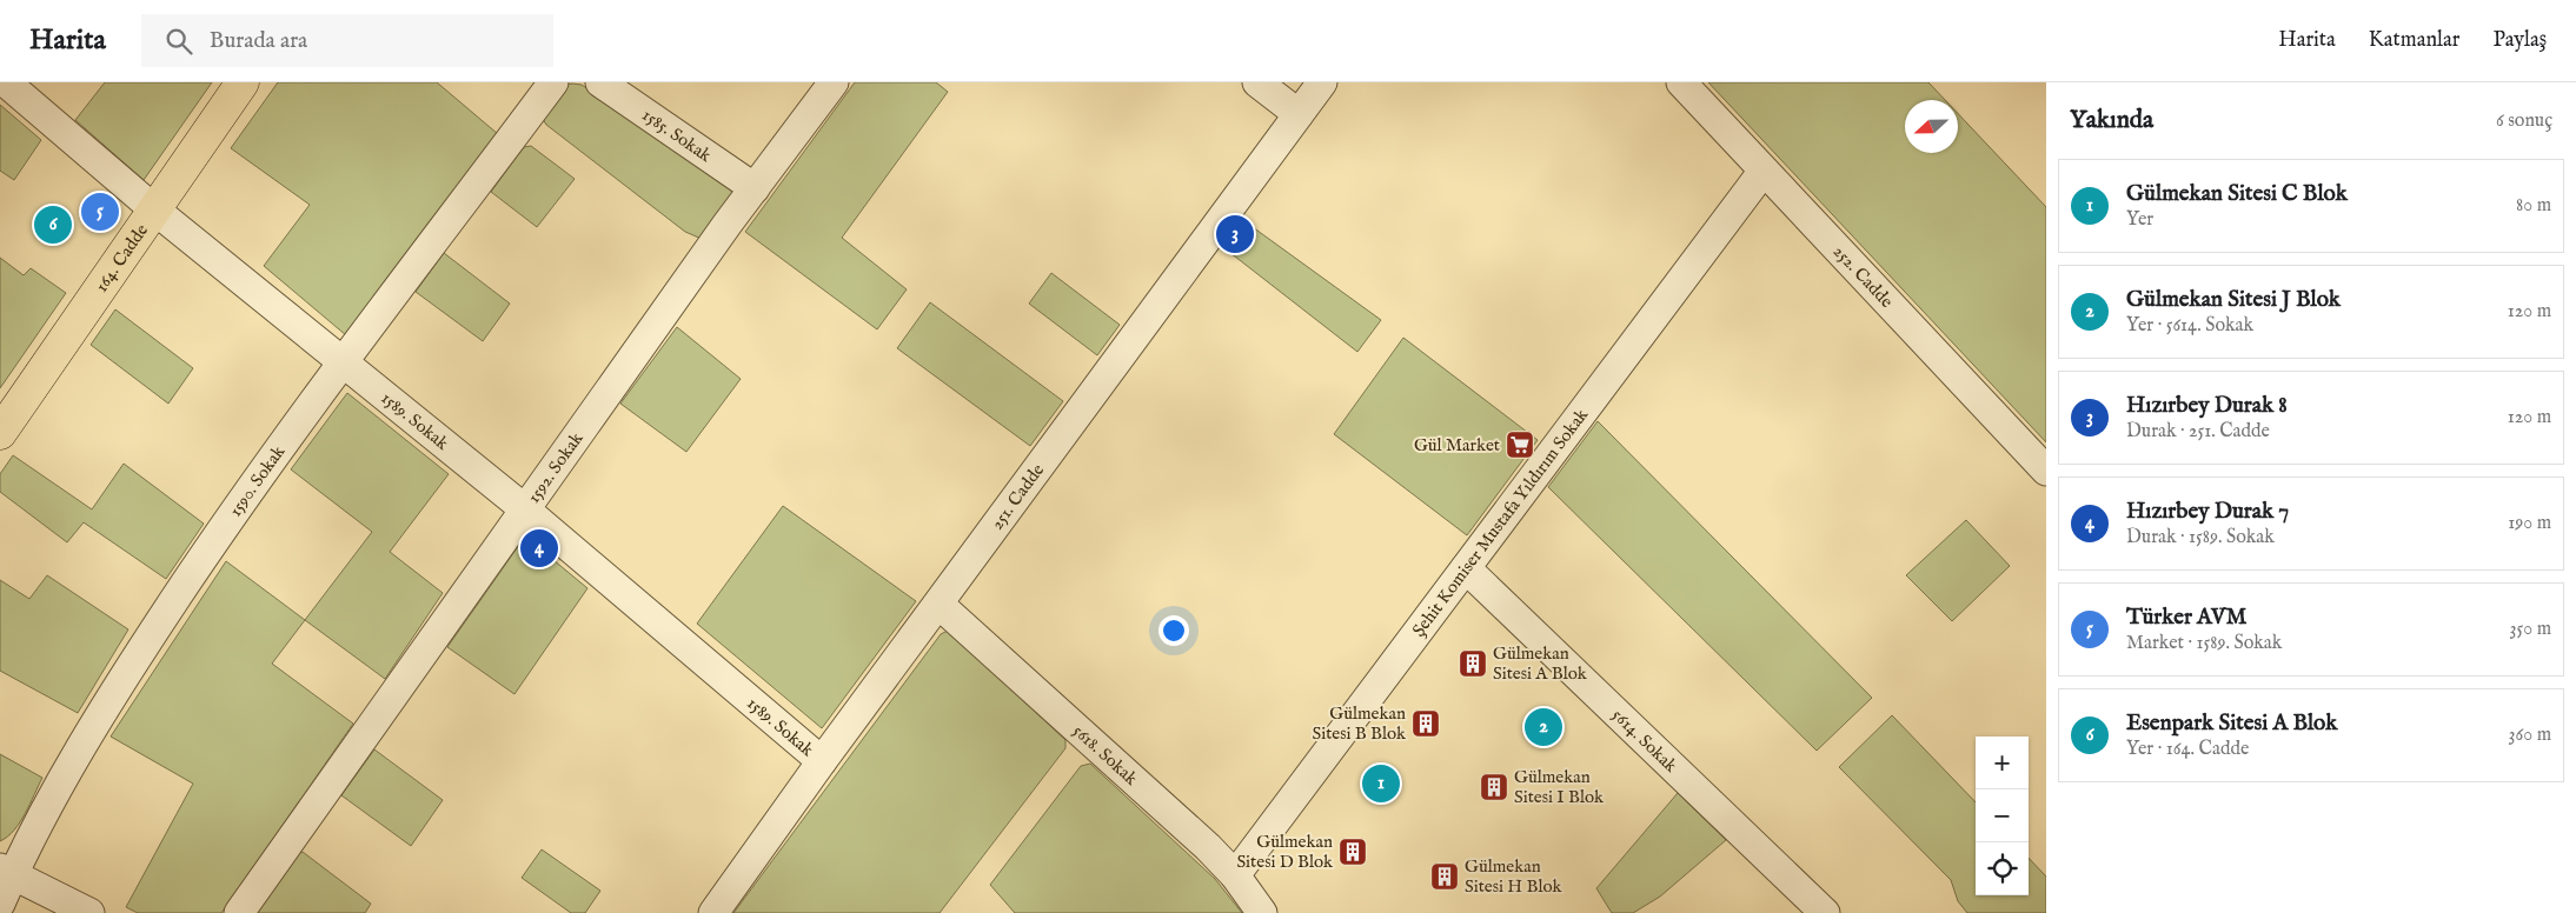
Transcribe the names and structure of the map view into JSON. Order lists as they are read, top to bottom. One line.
{"streets":{"main road":["164. Cadde"],"street":["1585. Sokak","252. Cadde","1589. Sokak","1592. Sokak","1590. Sokak","251. Cadde","Şehit Komiser Mustafa Yıldırım Sokak","5614. Sokak","5618. Sokak"]},"crossings":[["1585. Sokak","1592. Sokak"],["164. Cadde","1589. Sokak"],["252. Cadde","Şehit Komiser Mustafa Yıldırım Sokak"],["1589. Sokak","1592. Sokak"],["1589. Sokak","1590. Sokak"],["1589. Sokak","251. Cadde"],["251. Cadde","5618. Sokak"],["Şehit Komiser Mustafa Yıldırım Sokak","5614. Sokak"],["Şehit Komiser Mustafa Yıldırım Sokak","5618. Sokak"]],"places":{"supermarket":["Gül Market"],"building":["Gülmekan Sitesi A Blok","Gülmekan Sitesi B Blok","Gülmekan Sitesi I Blok","Gülmekan Sitesi D Blok","Gülmekan Sitesi H Blok"]},"north":"left","page":{"header":"Harita","search":"Burada ara","nav":["Harita","Katmanlar","Paylaş"],"heading":["Yakında","6 sonuç"],"list":[{"mark":"1","name":"Gülmekan Sitesi C Blok","note":"Yer","value":"80 m"},{"mark":"2","name":"Gülmekan Sitesi J Blok","note":"Yer · 5614. Sokak","value":"120 m"},{"mark":"3","name":"Hızırbey Durak 8","note":"Durak · 251. Cadde","value":"120 m"},{"mark":"4","name":"Hızırbey Durak 7","note":"Durak · 1589. Sokak","value":"190 m"},{"mark":"5","name":"Türker AVM","note":"Market · 1589. Sokak","value":"350 m"},{"mark":"6","name":"Esenpark Sitesi A Blok","note":"Yer · 164. Cadde","value":"360 m"}],"pins":["5","6","3","4","2","1"],"map_buttons":["+","−"]}}
